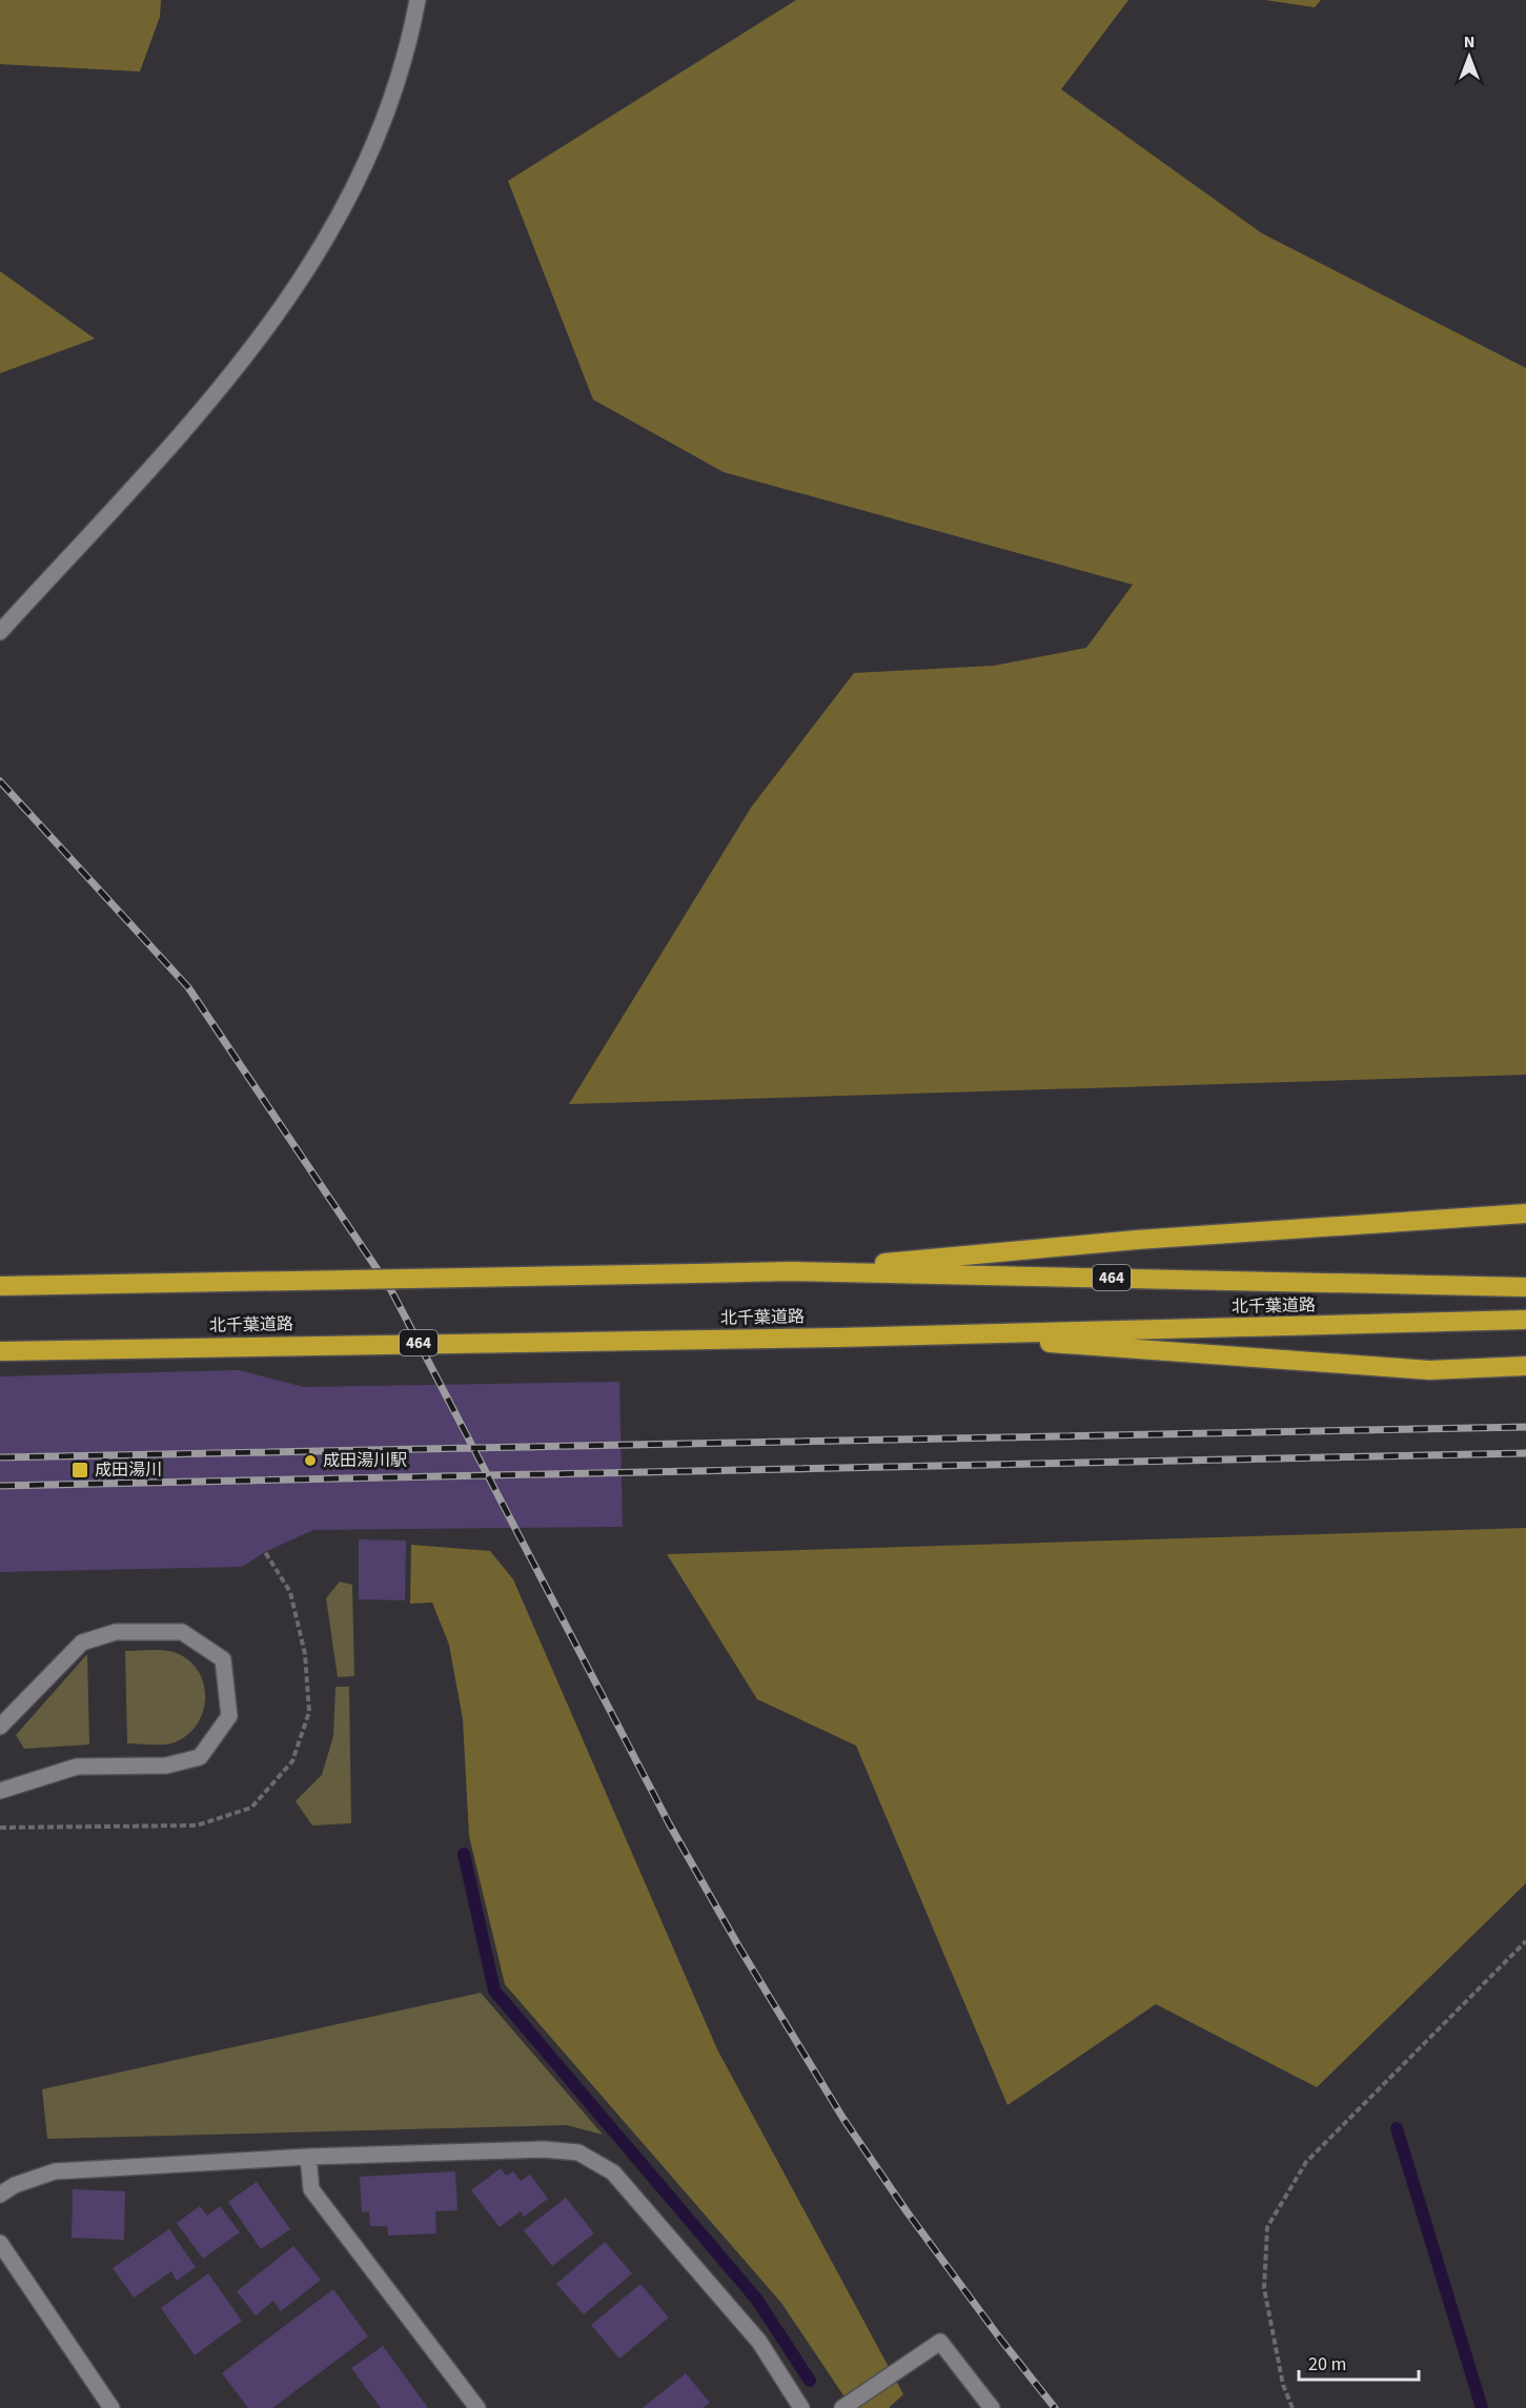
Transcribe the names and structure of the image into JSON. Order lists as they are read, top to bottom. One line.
{"streets":{"highway":["464","北千葉道路"]},"places":{"other":["成田湯川駅"],"transit":["成田湯川"]},"scale_bar":"20 m","north":"top"}
